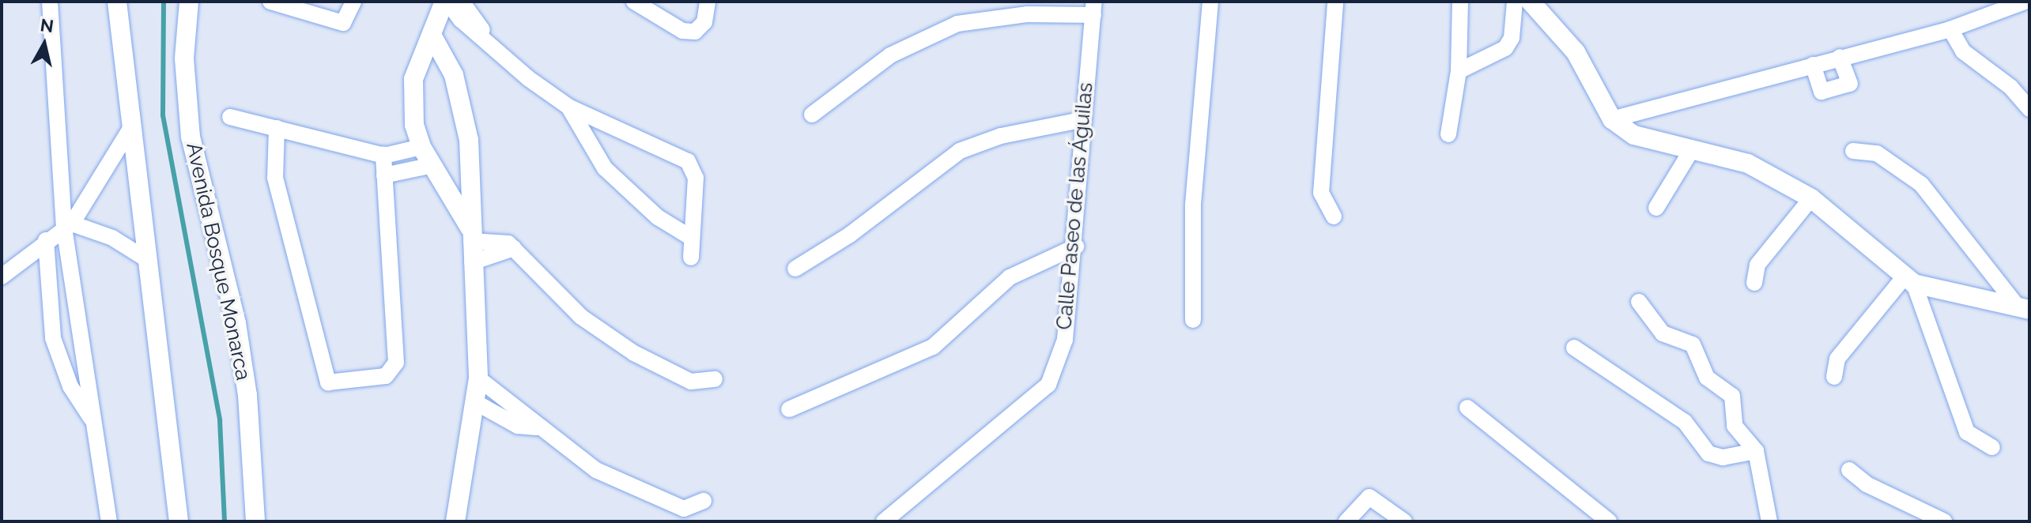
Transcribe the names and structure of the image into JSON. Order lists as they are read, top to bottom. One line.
{"streets":{"street":["Calle Paseo de las Águilas","Avenida Bosque Monarca"]},"north":"top"}
